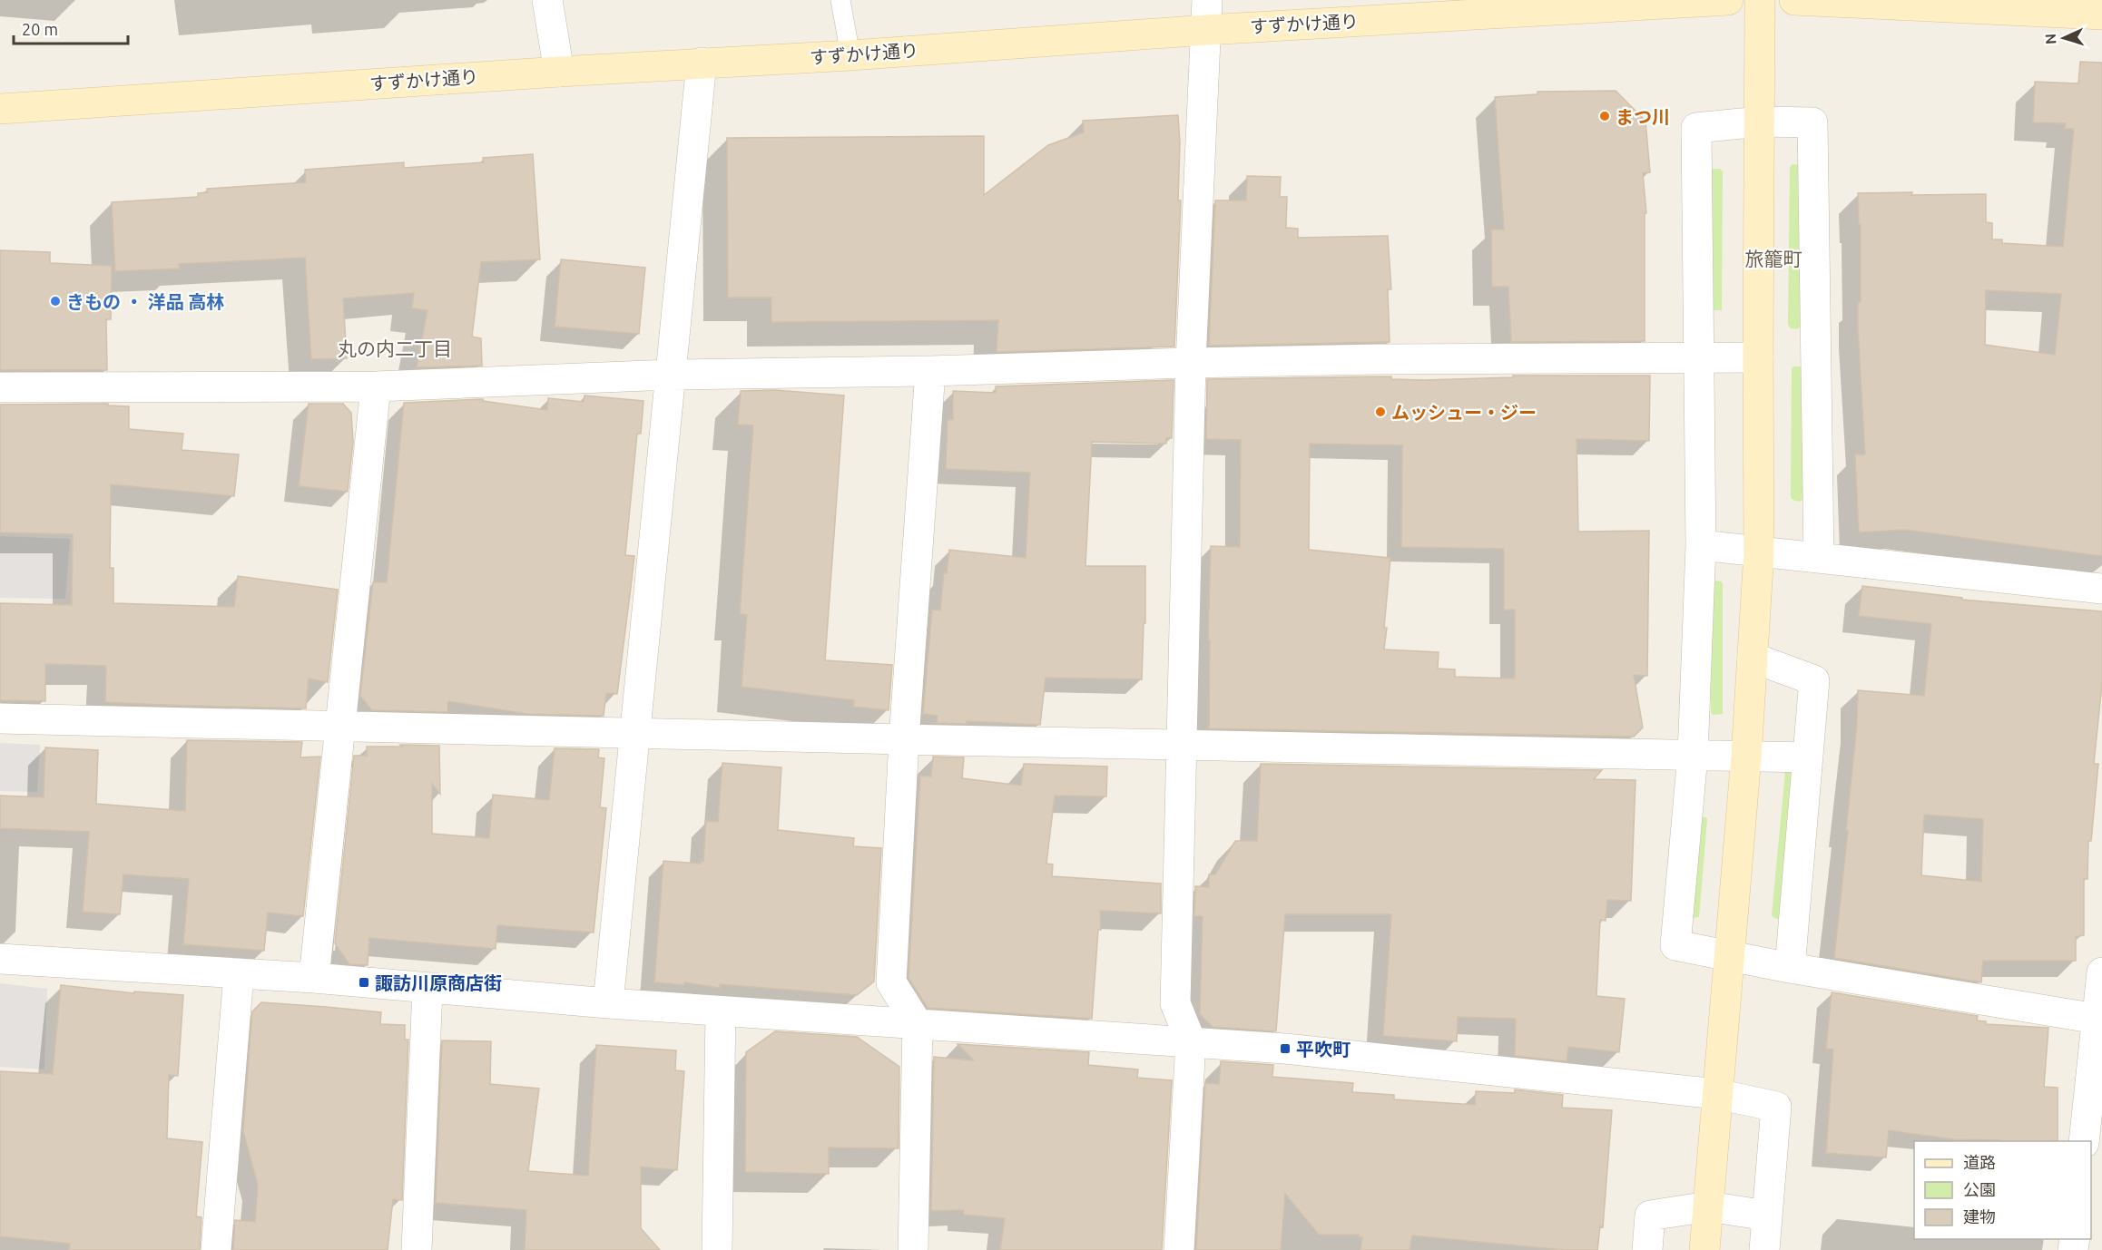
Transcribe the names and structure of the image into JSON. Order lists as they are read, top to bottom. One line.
{"streets":{"street":["すずかけ通り"]},"districts":["旅籠町","丸の内二丁目"],"places":{"other":["まつ川","きもの ・ 洋品 高林","ムッシュー・ジー"],"transit":["諏訪川原商店街","平吹町"]},"legend":["道路","公園","建物"],"scale_bar":"20 m","north":"left"}
